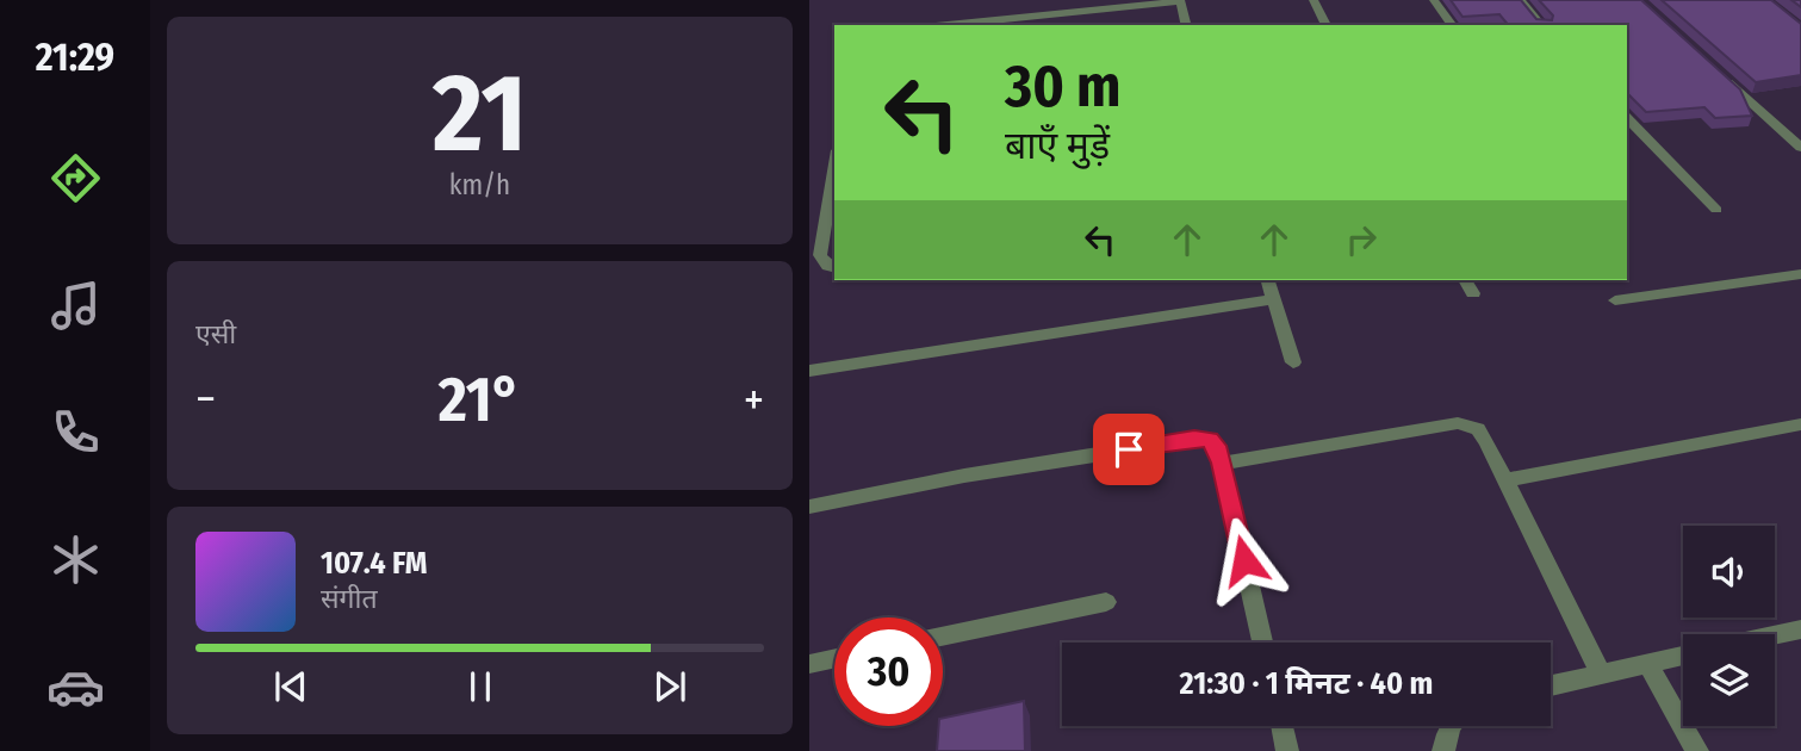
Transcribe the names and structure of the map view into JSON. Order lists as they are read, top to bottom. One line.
{"page":{"tabs":"21:29","tile":[["21","km/h"],"एसी"],"turn":["30 m","बाएँ मुड़ें"],"heat":["−","21°","+"],"song":["107.4 FM","संगीत"],"limit":"30","trip":"21:30 · 1 मिनट · 40 m"}}
